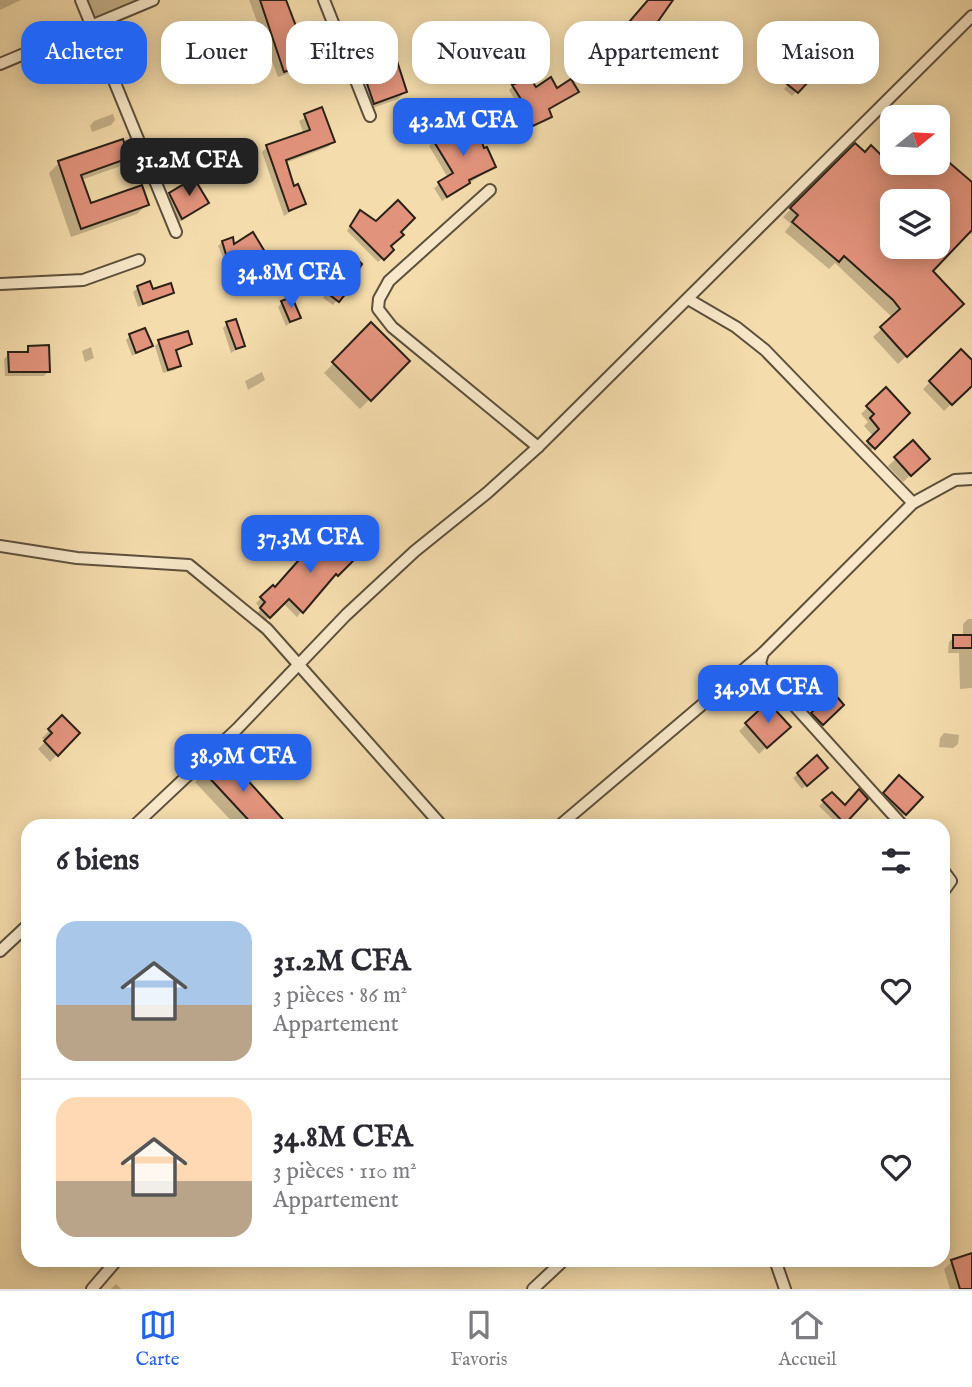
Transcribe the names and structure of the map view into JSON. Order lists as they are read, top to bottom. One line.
{"north":"right","page":{"chip":["Acheter","Louer","Filtres","Nouveau","Appartement","Maison"],"price":["43.2M CFA","31.2M CFA","34.8M CFA","37.3M CFA","34.9M CFA","38.9M CFA"],"heading":"6 biens","list":[{"name":"31.2M CFA","note":"3 pièces · 86 m² · Appartement"},{"name":"34.8M CFA","note":"3 pièces · 110 m² · Appartement"}],"tabs":["Carte","Favoris","Accueil"]}}
